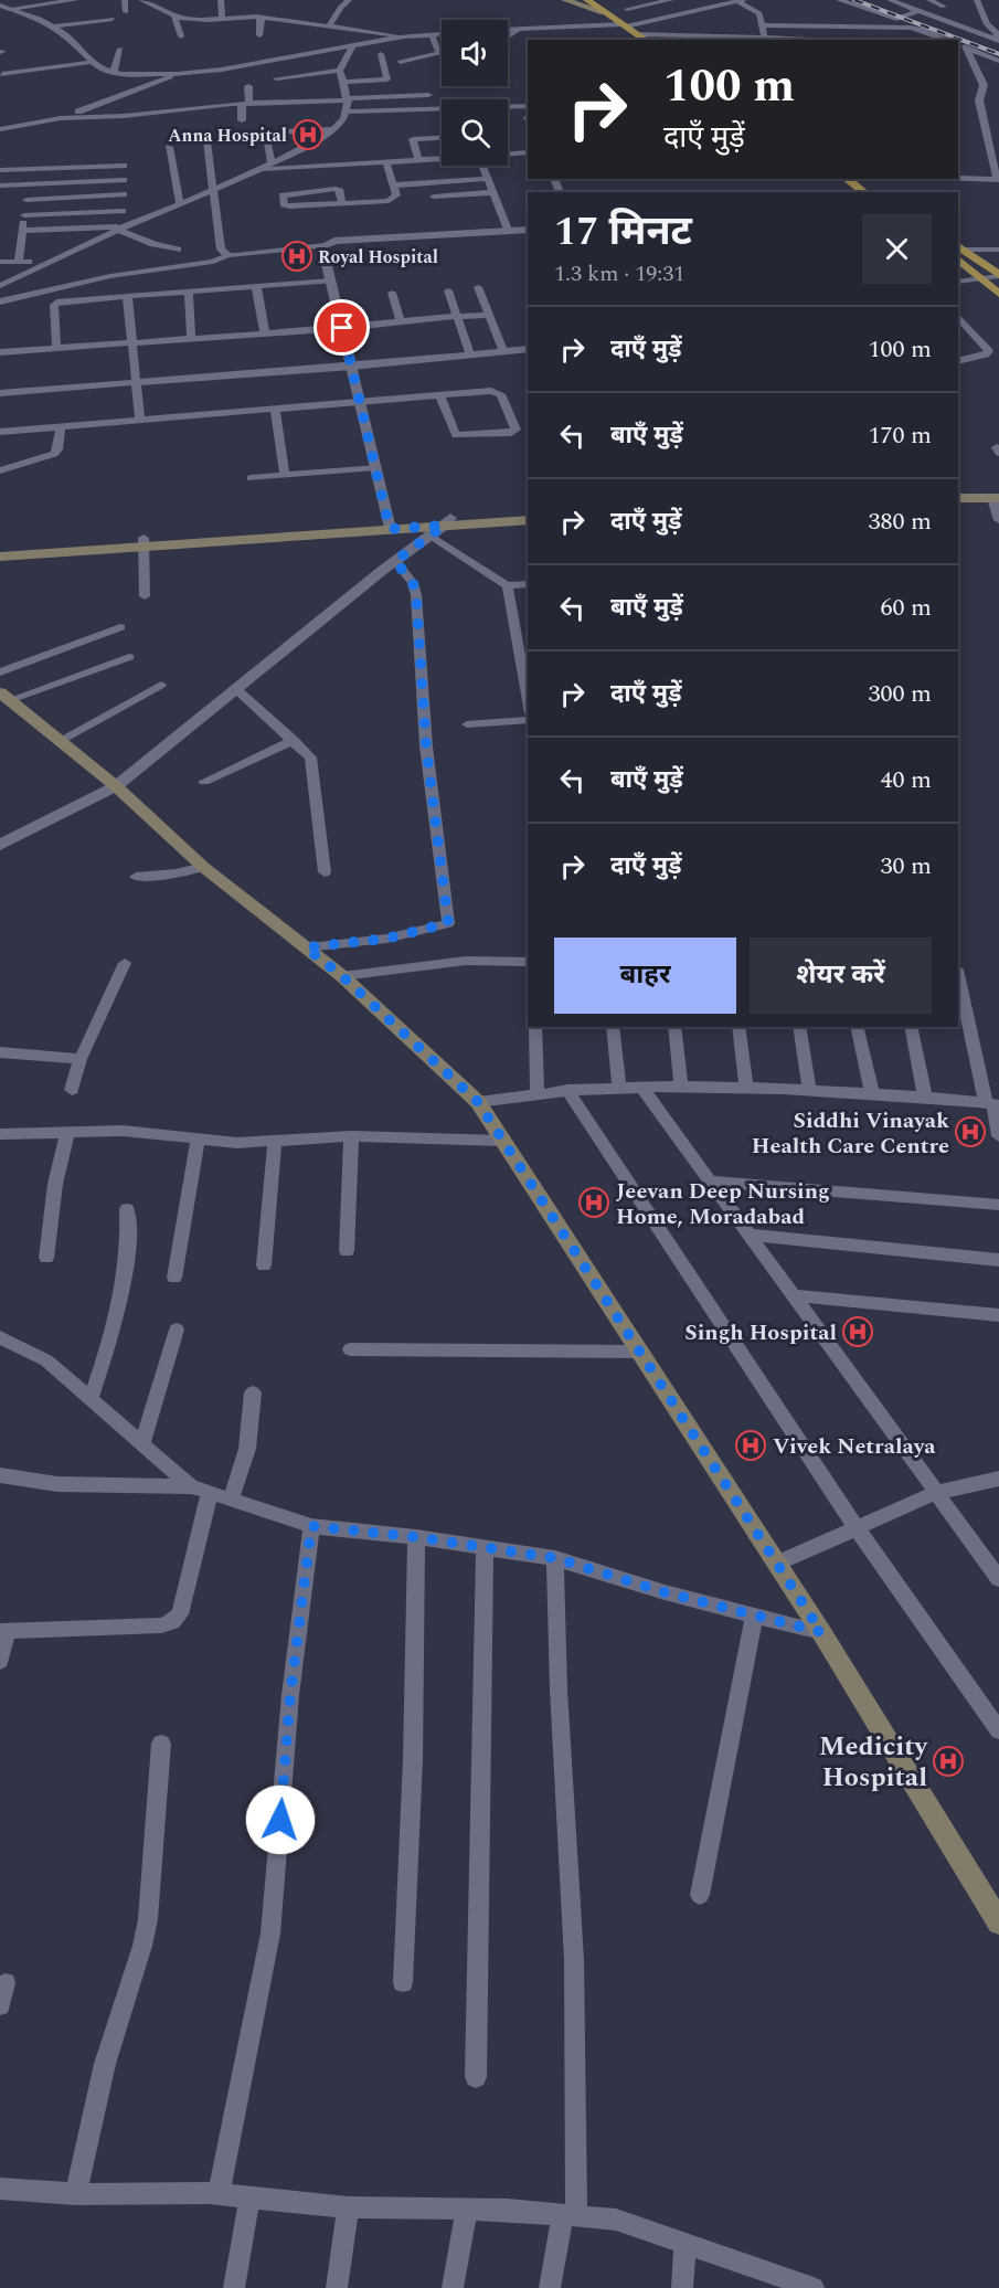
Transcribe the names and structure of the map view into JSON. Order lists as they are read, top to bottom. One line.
{"places":{"hospital":["Anna Hospital","Royal Hospital","Siddhi Vinayak Health Care Centre","Jeevan Deep Nursing Home, Moradabad","Singh Hospital","Vivek Netralaya","Medicity Hospital"]},"page":{"turn":["100 m","दाएँ मुड़ें"],"heading":["17 मिनट","1.3 km · 19:31"],"list":[{"name":"दाएँ मुड़ें","value":"100 m"},{"name":"बाएँ मुड़ें","value":"170 m"},{"name":"दाएँ मुड़ें","value":"380 m"},{"name":"बाएँ मुड़ें","value":"60 m"},{"name":"दाएँ मुड़ें","value":"300 m"},{"name":"बाएँ मुड़ें","value":"40 m"},{"name":"दाएँ मुड़ें","value":"30 m"}],"buttons":["बाहर","शेयर करें"]}}
